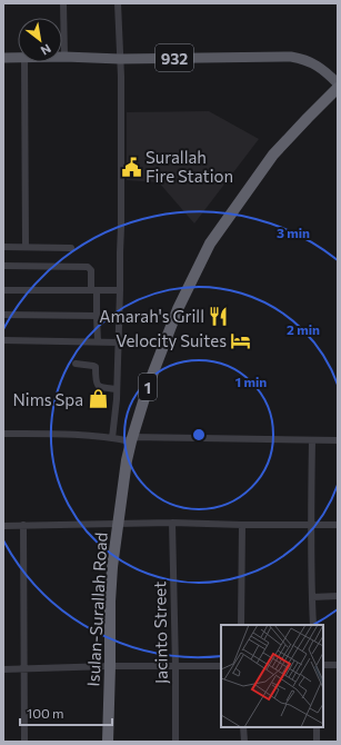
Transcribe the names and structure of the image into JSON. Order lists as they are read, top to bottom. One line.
{"streets":{"highway":["1","Isulan-Surallah Road"],"main road":["932"],"street":["Jacinto Street"]},"places":{"public building":["Surallah Fire Station"],"restaurant":["Amarah's Grill"],"hotel":["Velocity Suites"],"shop":["Nims Spa"]},"scale_bar":"100 m","north":"bottom right","rings":["3 min","2 min","1 min"]}
